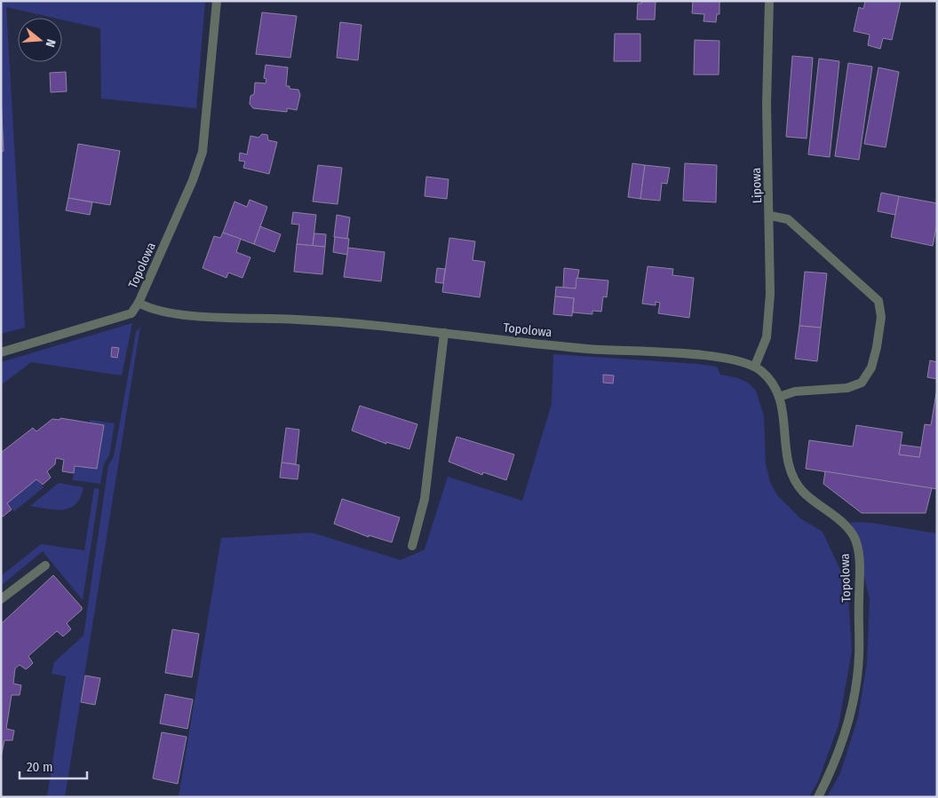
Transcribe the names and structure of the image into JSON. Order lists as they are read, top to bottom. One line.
{"streets":{"street":["Lipowa","Topolowa"]},"crossings":[["Lipowa","Topolowa"]],"scale_bar":"20 m","north":"right"}
